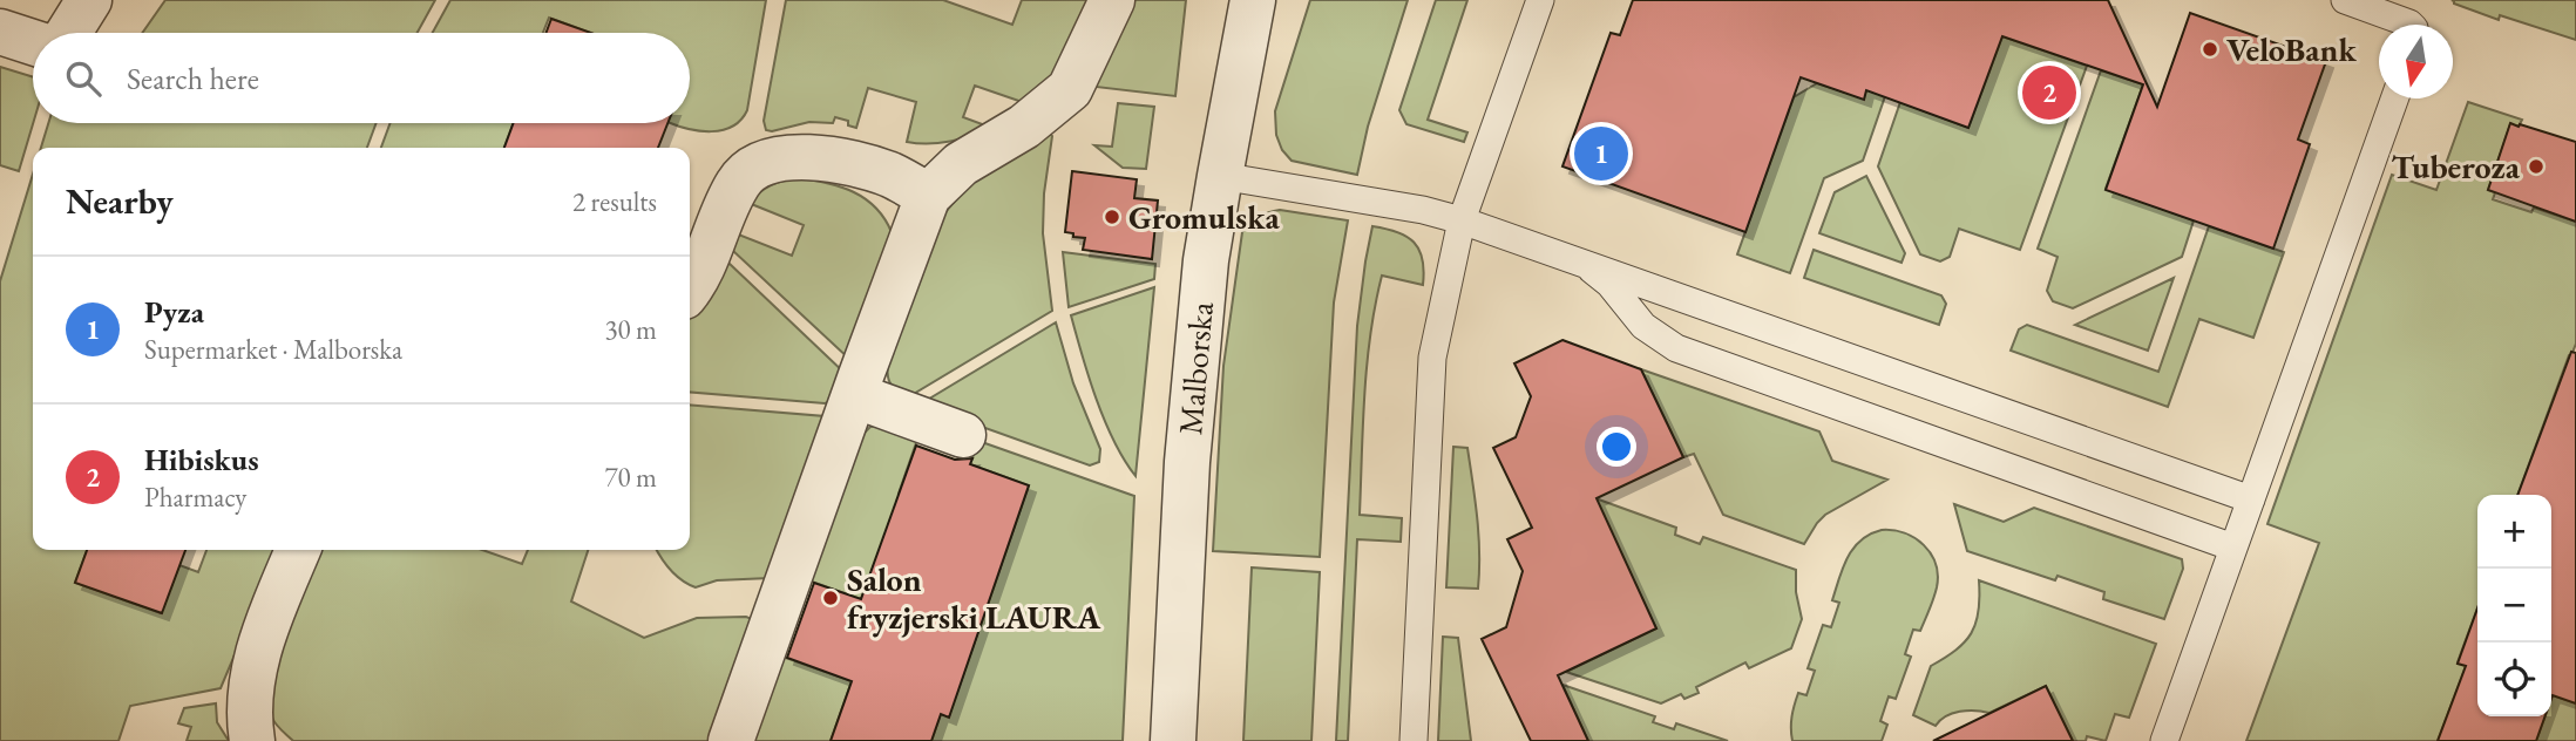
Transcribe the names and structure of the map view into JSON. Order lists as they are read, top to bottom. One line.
{"streets":{"street":["Malborska"]},"places":["VeloBank","Tuberoza","Gromulska","Salon fryzjerski LAURA"],"north":"bottom","page":{"search":"Search here","pins":["2","1"],"heading":["Nearby","2 results"],"list":[{"mark":"1","name":"Pyza","note":"Supermarket · Malborska","value":"30 m"},{"mark":"2","name":"Hibiskus","note":"Pharmacy","value":"70 m"}],"map_buttons":["+","−"]}}
